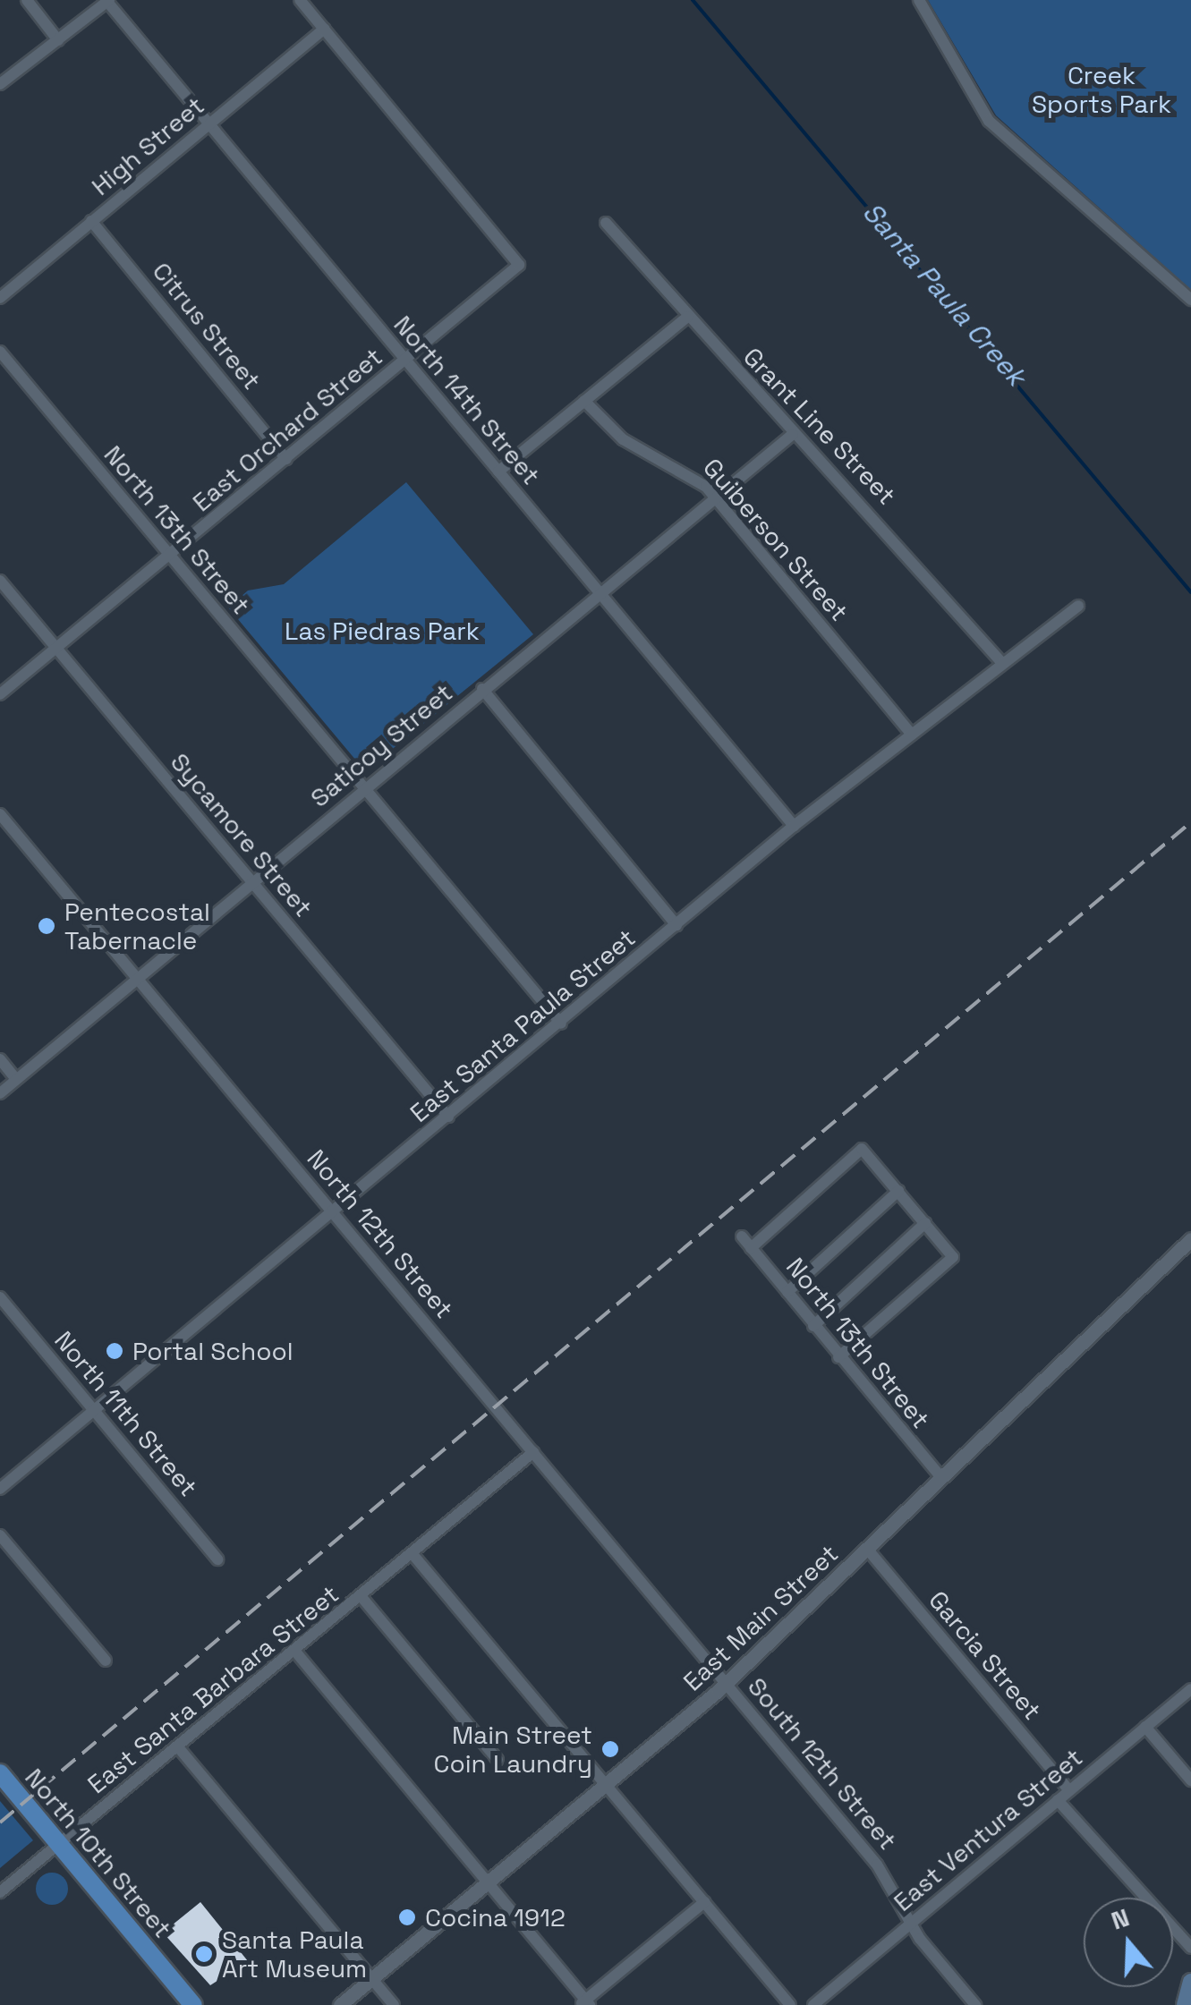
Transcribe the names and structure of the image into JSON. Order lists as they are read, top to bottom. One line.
{"streets":{"main road":["North 10th Street"],"street":["High Street","Citrus Street","North 14th Street","Grant Line Street","East Orchard Street","North 13th Street","Guiberson Street","Saticoy Street","Sycamore Street","East Santa Paula Street","North 12th Street","North 11th Street","East Main Street","Garcia Street","East Santa Barbara Street","South 12th Street","East Ventura Street"]},"crossings":[["High Street","Citrus Street"],["High Street","North 14th Street"],["High Street","East Orchard Street"],["Citrus Street","East Orchard Street"],["North 14th Street","East Orchard Street"],["North 14th Street","Saticoy Street"],["North 14th Street","East Santa Paula Street"],["Grant Line Street","Saticoy Street"],["Grant Line Street","East Santa Paula Street"],["East Orchard Street","North 13th Street"],["East Orchard Street","Sycamore Street"],["North 13th Street","Saticoy Street"],["North 13th Street","East Santa Paula Street"],["North 13th Street","East Main Street"],["Guiberson Street","Saticoy Street"],["Guiberson Street","East Santa Paula Street"],["Saticoy Street","Sycamore Street"],["Saticoy Street","North 12th Street"],["Sycamore Street","East Santa Paula Street"],["East Santa Paula Street","North 12th Street"],["East Santa Paula Street","North 11th Street"],["North 12th Street","East Main Street"],["North 12th Street","East Santa Barbara Street"],["North 12th Street","South 12th Street"],["East Main Street","Garcia Street"],["East Main Street","South 12th Street"],["Garcia Street","East Ventura Street"],["East Santa Barbara Street","North 10th Street"],["South 12th Street","East Ventura Street"]],"water":["Santa Paula Creek"],"parks":["Creek Sports Park","Las Piedras Park"],"places":["Pentecostal Tabernacle","Portal School","Main Street Coin Laundry","Cocina 1912","Santa Paula Art Museum"],"north":"top"}
